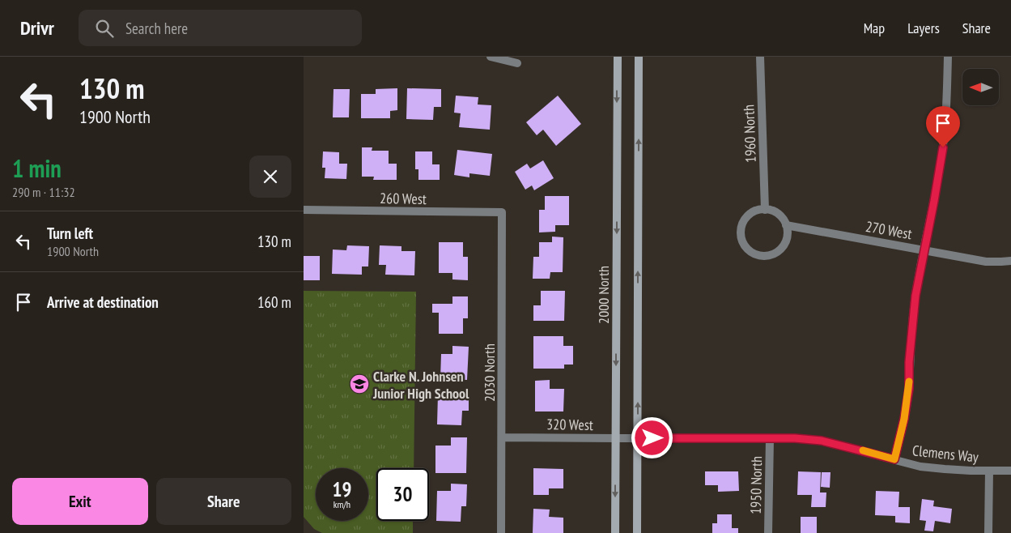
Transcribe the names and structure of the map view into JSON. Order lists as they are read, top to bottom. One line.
{"streets":{"street":["1960 North","260 West","270 West","2000 North","2030 North","320 West","Clemens Way","1950 North"]},"crossings":[["1960 North","270 West"],["260 West","2030 North"],["2000 North","320 West"],["2030 North","320 West"],["320 West","Clemens Way"],["Clemens Way","1950 North"]],"places":{"school or university":["Clarke N. Johnsen Junior High School"]},"north":"left","page":{"header":"Drivr","search":"Search here","nav":["Map","Layers","Share"],"turn":["130 m","1900 North"],"heading":["1 min","290 m · 11:32"],"list":[{"name":"Turn left","note":"1900 North","value":"130 m"},{"name":"Arrive at destination","value":"160 m"}],"speed":"19 km/h","limit":"30","buttons":["Exit","Share"]}}
